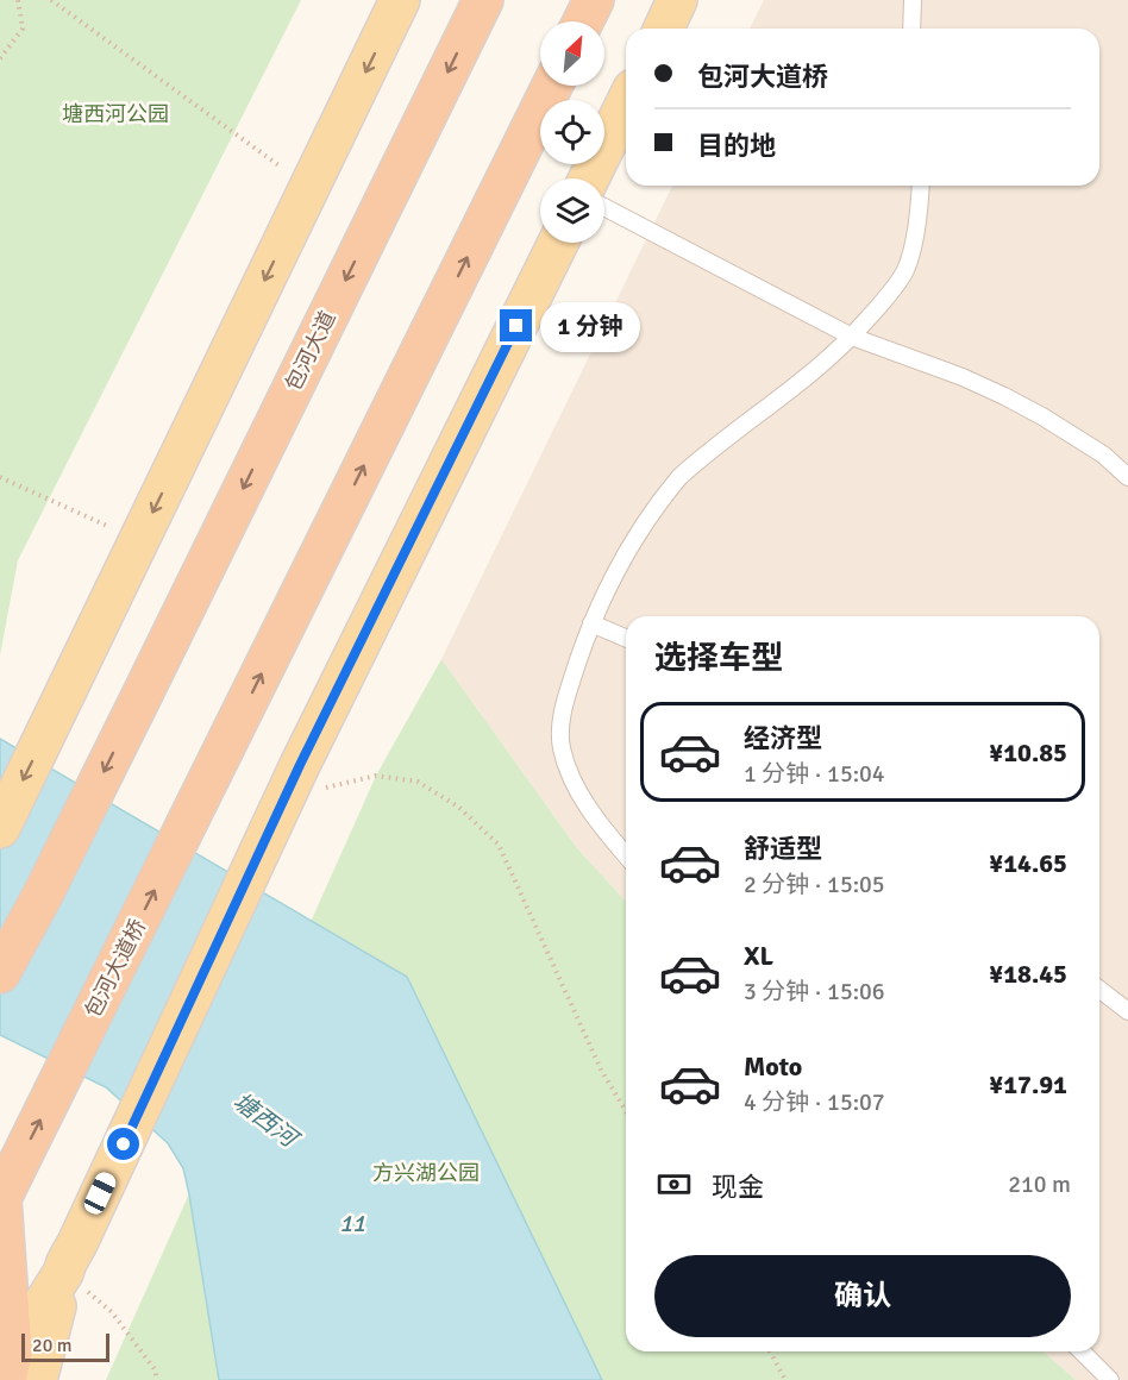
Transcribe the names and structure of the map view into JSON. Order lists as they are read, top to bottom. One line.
{"streets":{"highway":["包河大道","包河大道桥"]},"one_way":["包河大道","包河大道桥"],"water":["塘西河","11"],"parks":["塘西河公园","方兴湖公园"],"scale_bar":"20 m","north":"top right","page":{"banner":["包河大道桥","目的地"],"bubble":"1 分钟","heading":"选择车型","list":[{"name":"经济型","note":"1 分钟 · 15:04","value":"¥10.85"},{"name":"舒适型","note":"2 分钟 · 15:05","value":"¥14.65"},{"name":"XL","note":"3 分钟 · 15:06","value":"¥18.45"},{"name":"Moto","note":"4 分钟 · 15:07","value":"¥17.91"}],"pay":["现金","210 m"],"buttons":"确认","scale":"20 m"}}
